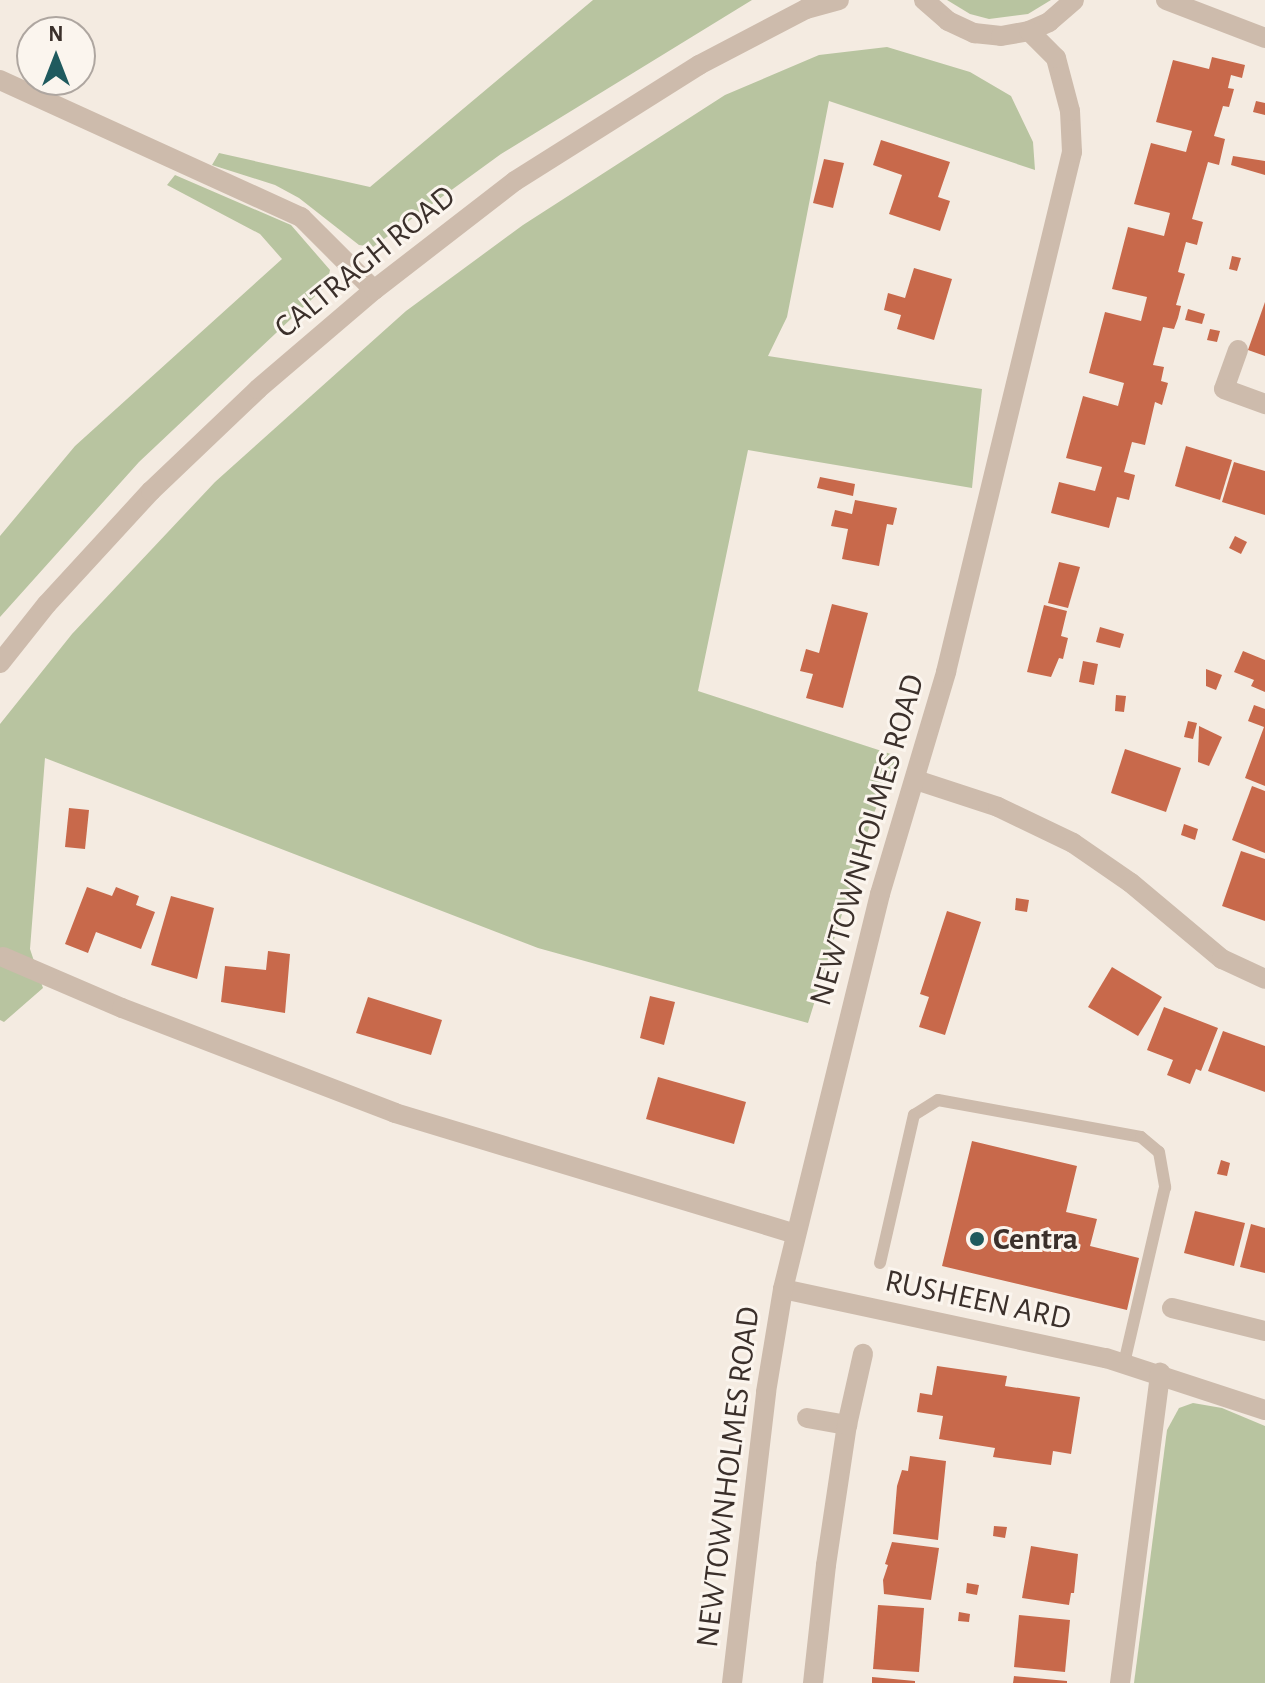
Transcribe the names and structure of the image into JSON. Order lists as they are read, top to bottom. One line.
{"streets":{"street":["CALTRAGH ROAD","NEWTOWNHOLMES ROAD","RUSHEEN ARD"]},"crossings":[["NEWTOWNHOLMES ROAD","RUSHEEN ARD"]],"places":["Centra"],"north":"top"}
